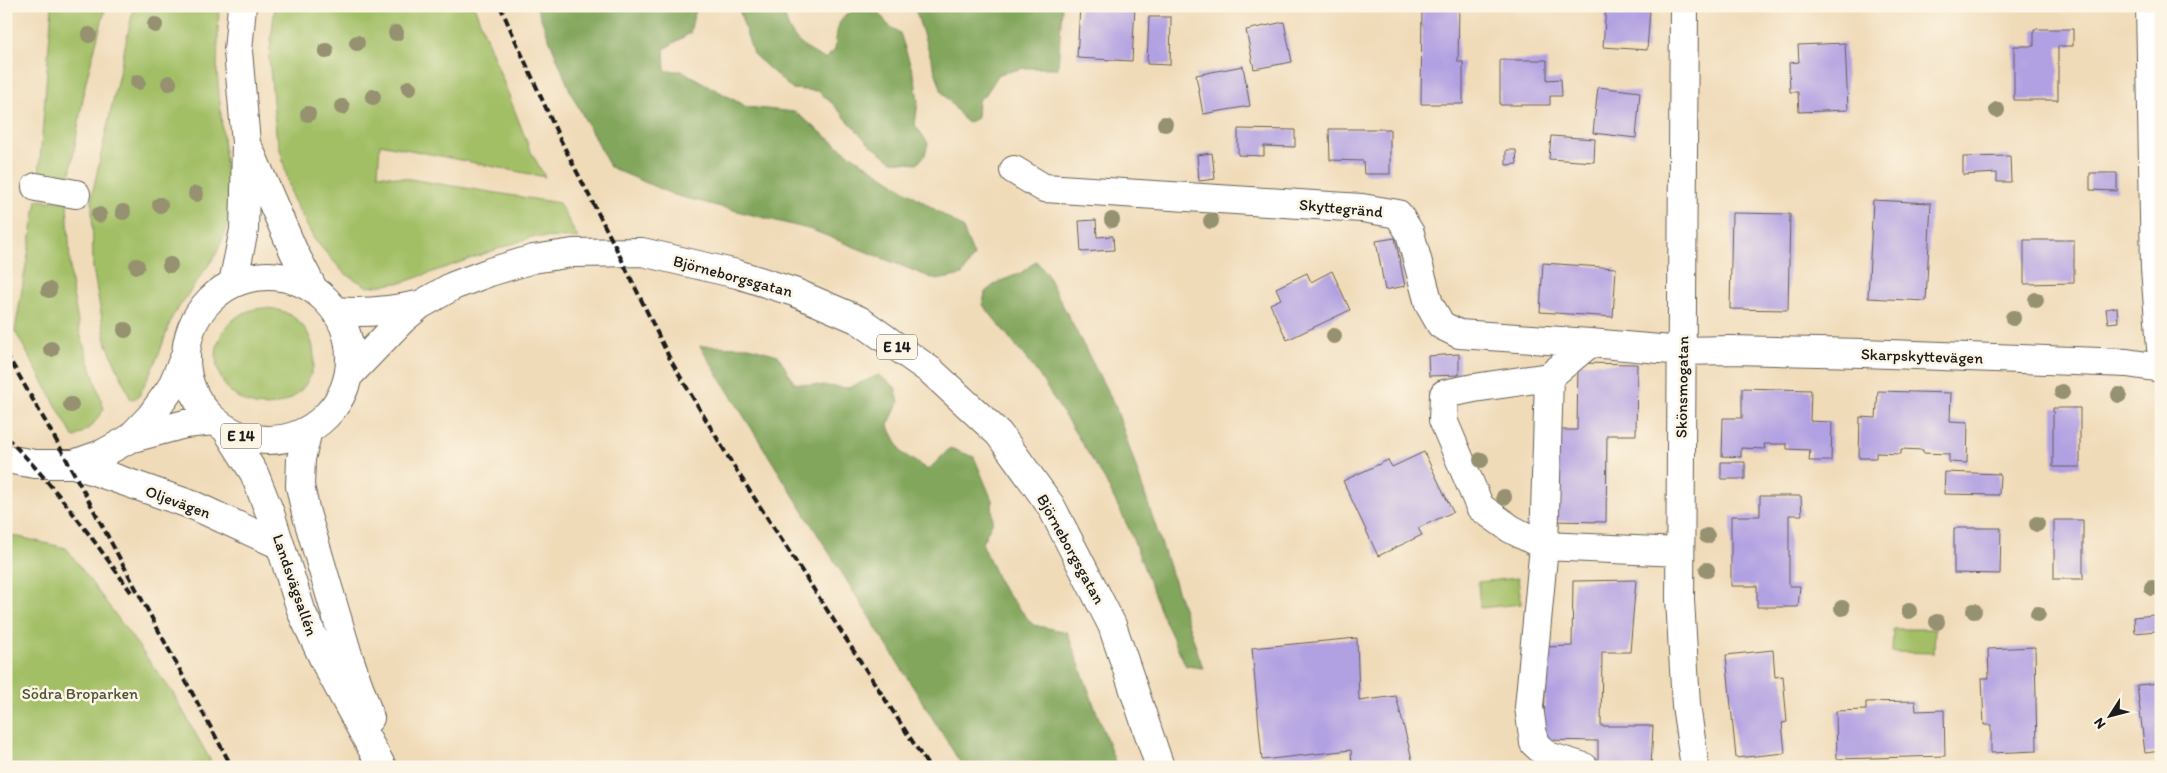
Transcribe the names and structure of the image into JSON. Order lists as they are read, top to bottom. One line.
{"streets":{"main road":["Skyttegränd","Björneborgsgatan","E 14","Skarpskyttevägen","Skönsmogatan","Oljevägen","Landsvägsallén"]},"crossings":[["Skyttegränd","Skarpskyttevägen"],["Skyttegränd","Skönsmogatan"],["Björneborgsgatan","E 14"],["Björneborgsgatan","Oljevägen"],["Björneborgsgatan","Landsvägsallén"],["E 14","Oljevägen"],["E 14","Landsvägsallén"],["Skarpskyttevägen","Skönsmogatan"],["Oljevägen","Landsvägsallén"]],"parks":["Södra Broparken"],"north":"bottom left"}
